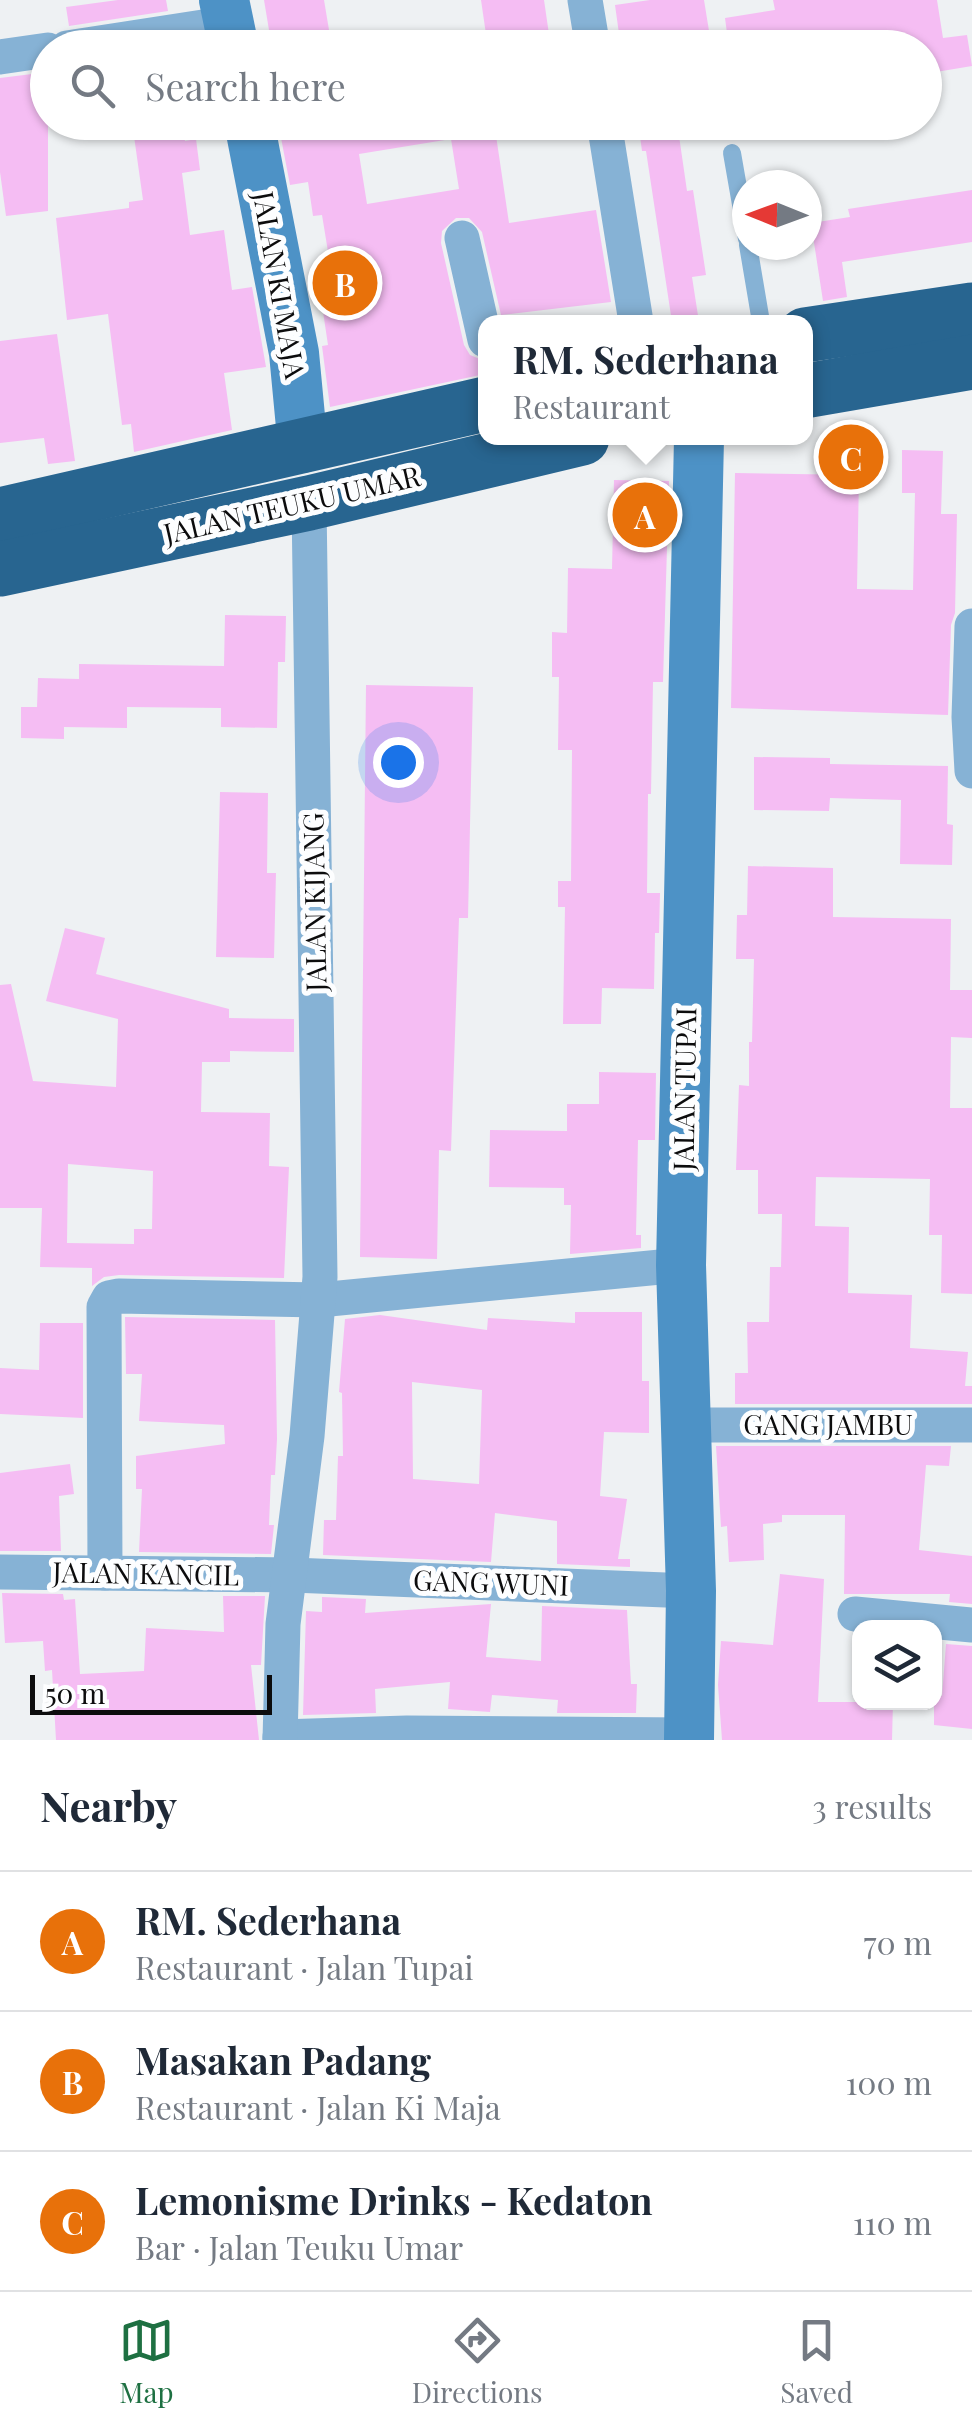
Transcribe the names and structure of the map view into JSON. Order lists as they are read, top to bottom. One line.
{"streets":{"highway":["JALAN TEUKU UMAR"],"street":["JALAN KI MAJA","JALAN KIJANG","JALAN TUPAI","GANG JAMBU","JALAN KANCIL","GANG WUNI"]},"crossings":[["JALAN KI MAJA","JALAN TEUKU UMAR"],["JALAN TEUKU UMAR","JALAN KIJANG"],["JALAN KIJANG","JALAN KANCIL"],["JALAN KIJANG","GANG WUNI"],["JALAN TUPAI","GANG JAMBU"],["JALAN TUPAI","GANG WUNI"],["JALAN KANCIL","GANG WUNI"]],"scale_bar":"50 m","north":"left","page":{"search":"Search here","pins":["B","C","A"],"popup":["RM. Sederhana","Restaurant"],"scale":"50 m","heading":["Nearby","3 results"],"list":[{"mark":"A","name":"RM. Sederhana","note":"Restaurant · Jalan Tupai","value":"70 m"},{"mark":"B","name":"Masakan Padang","note":"Restaurant · Jalan Ki Maja","value":"100 m"},{"mark":"C","name":"Lemonisme Drinks - Kedaton","note":"Bar · Jalan Teuku Umar","value":"110 m"}],"nav":["Map","Directions","Saved"]}}
